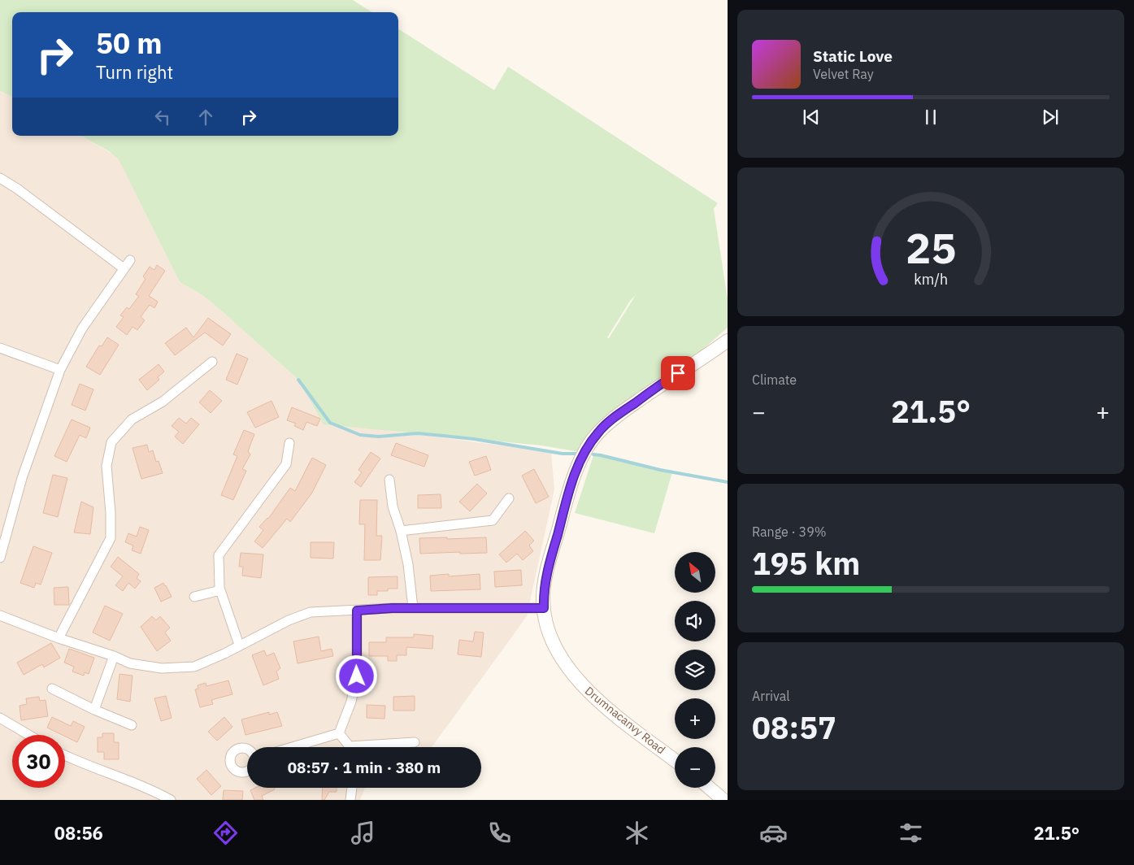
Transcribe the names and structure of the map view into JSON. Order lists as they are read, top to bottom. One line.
{"streets":{"main road":["Drumnacanvy Road"]},"north":"top left","page":{"turn":["50 m","Turn right"],"song":["Static Love","Velvet Ray"],"tile":["Climate",["Range · 39%","195 km"],["Arrival","08:57"]],"heat":["−","21.5°","+"],"map_buttons":["+","−"],"limit":"30","trip":"08:57 · 1 min · 380 m","tabs":["08:56","21.5°"],"gauge":["25","km/h"]}}
